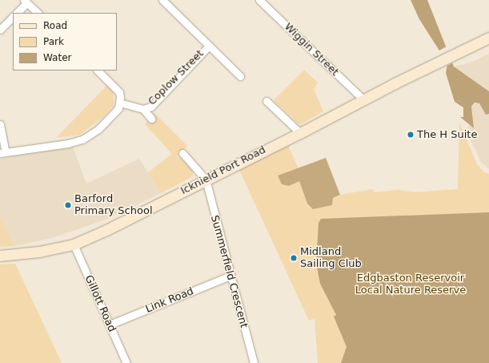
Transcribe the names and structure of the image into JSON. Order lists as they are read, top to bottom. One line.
{"streets":{"main road":["Icknield Port Road"],"street":["Wiggin Street","Coplow Street","Summerfield Crescent","Link Road","Gillott Road"]},"crossings":[["Wiggin Street","Icknield Port Road"],["Icknield Port Road","Summerfield Crescent"],["Icknield Port Road","Gillott Road"],["Summerfield Crescent","Link Road"],["Link Road","Gillott Road"]],"parks":["Edgbaston Reservoir Local Nature Reserve"],"places":["The H Suite","Barford Primary School","Midland Sailing Club"],"legend":["Road","Park","Water"]}
